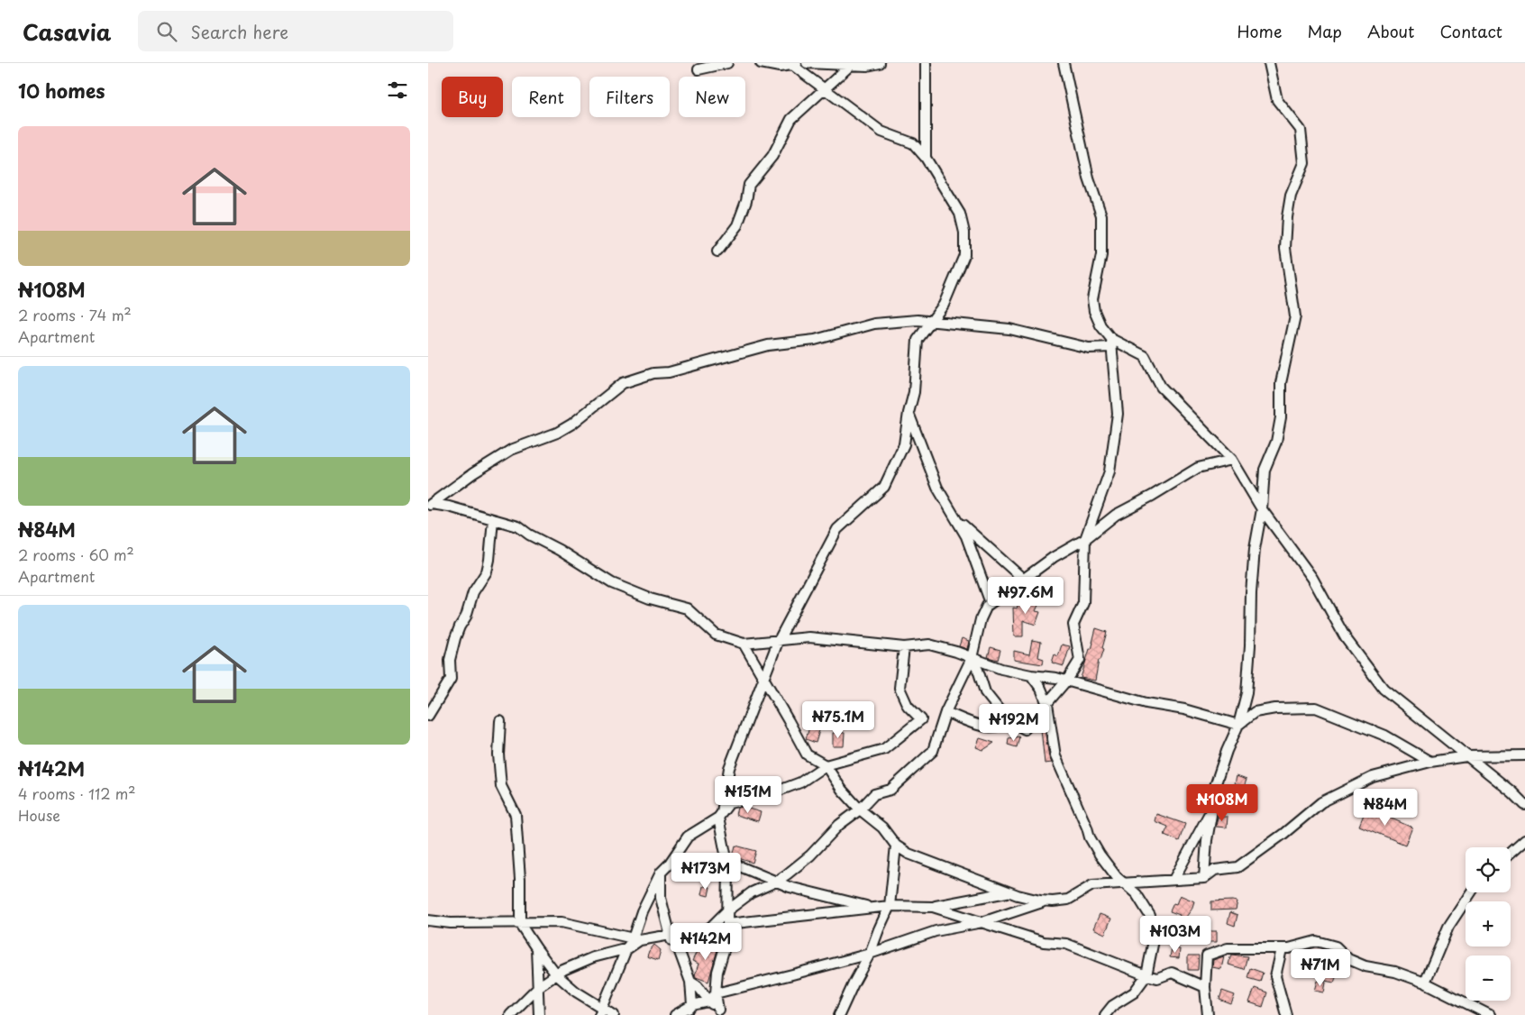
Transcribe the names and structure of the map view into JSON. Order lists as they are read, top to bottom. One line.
{"page":{"header":"Casavia","search":"Search here","nav":["Home","Map","About","Contact"],"heading":"10 homes","chip":["Buy","Rent","Filters","New"],"list":[{"name":"₦108M","note":"2 rooms · 74 m² · Apartment"},{"name":"₦84M","note":"2 rooms · 60 m² · Apartment"},{"name":"₦142M","note":"4 rooms · 112 m² · House"}],"price":["₦97.6M","₦75.1M","₦192M","₦151M","₦108M","₦84M","₦173M","₦103M","₦142M","₦71M"],"map_buttons":["+","−"]}}
